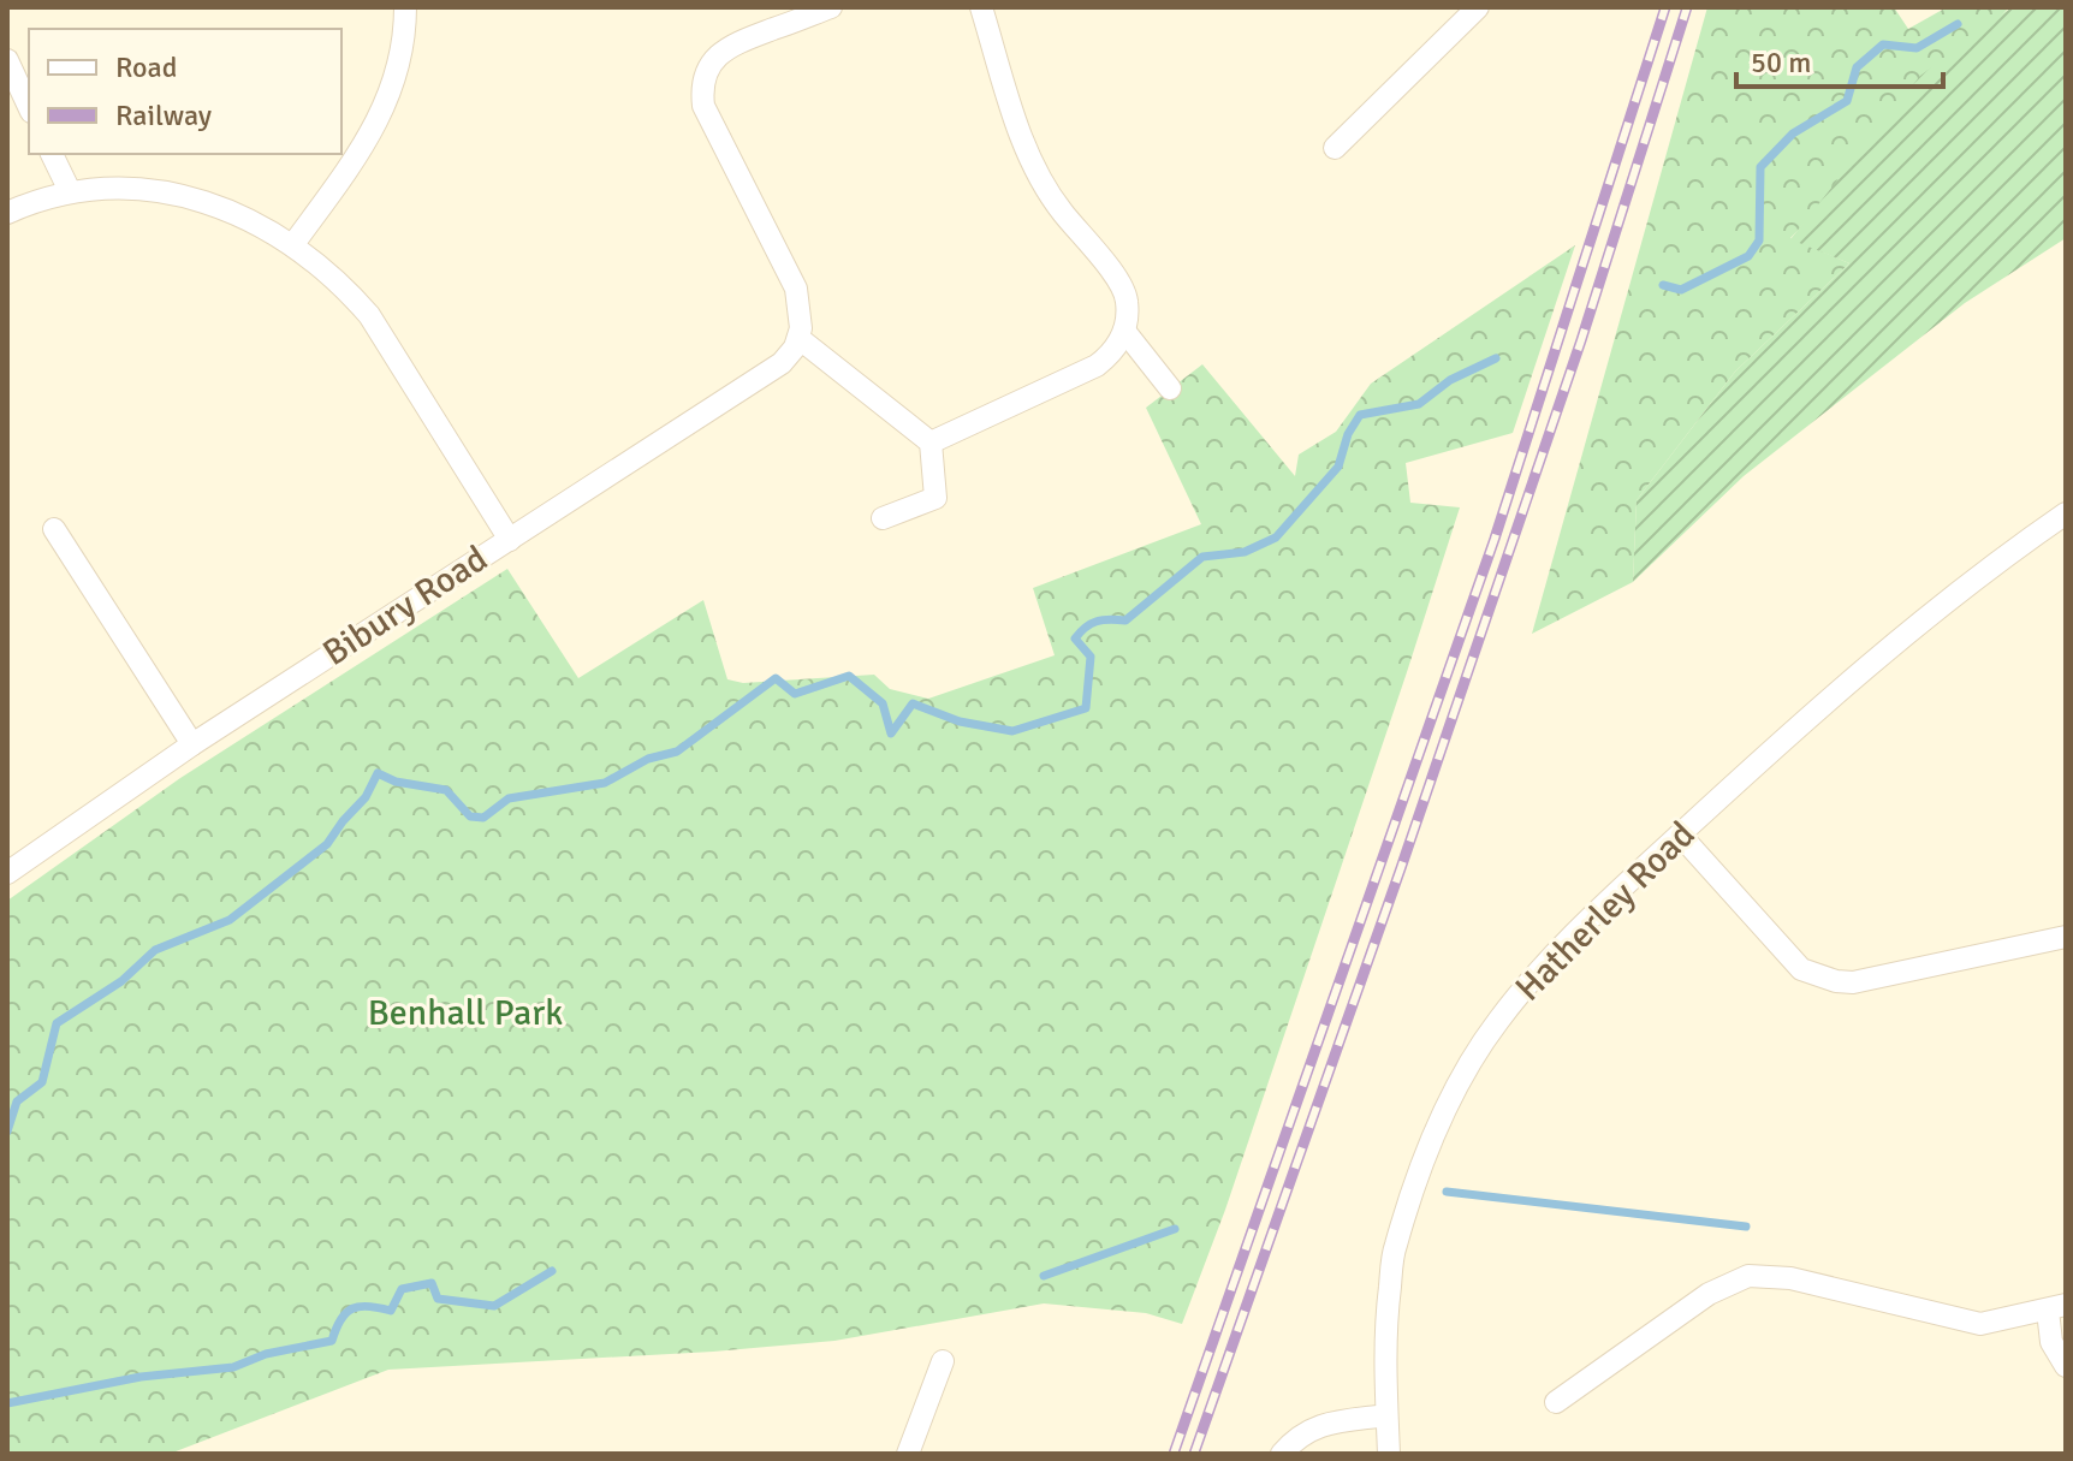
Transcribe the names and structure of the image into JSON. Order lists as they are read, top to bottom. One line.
{"streets":{"street":["Bibury Road","Hatherley Road"]},"parks":["Benhall Park"],"legend":["Road","Railway"],"scale_bar":"50 m"}
